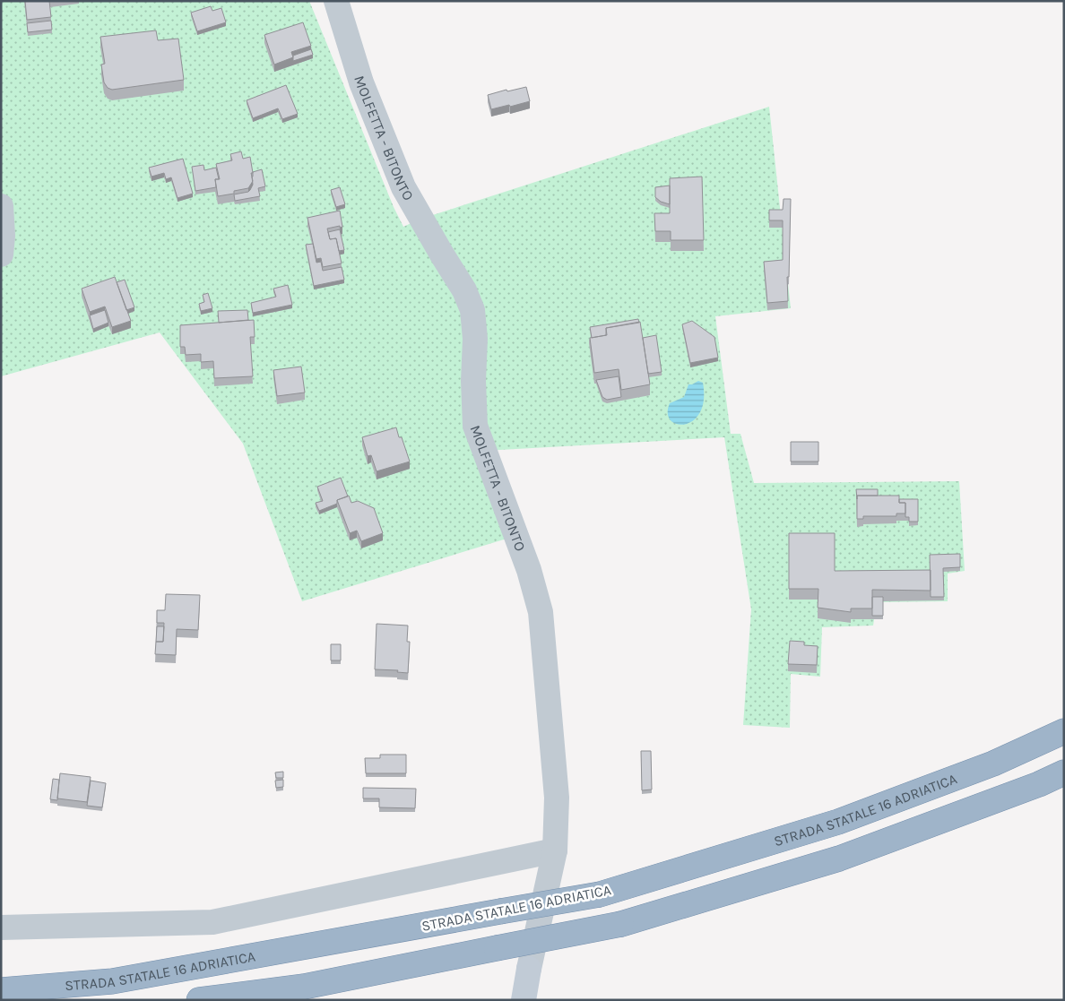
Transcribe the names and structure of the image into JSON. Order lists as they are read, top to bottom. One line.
{"streets":{"highway":["STRADA STATALE 16 ADRIATICA"],"main road":["MOLFETTA - BITONTO"]}}
